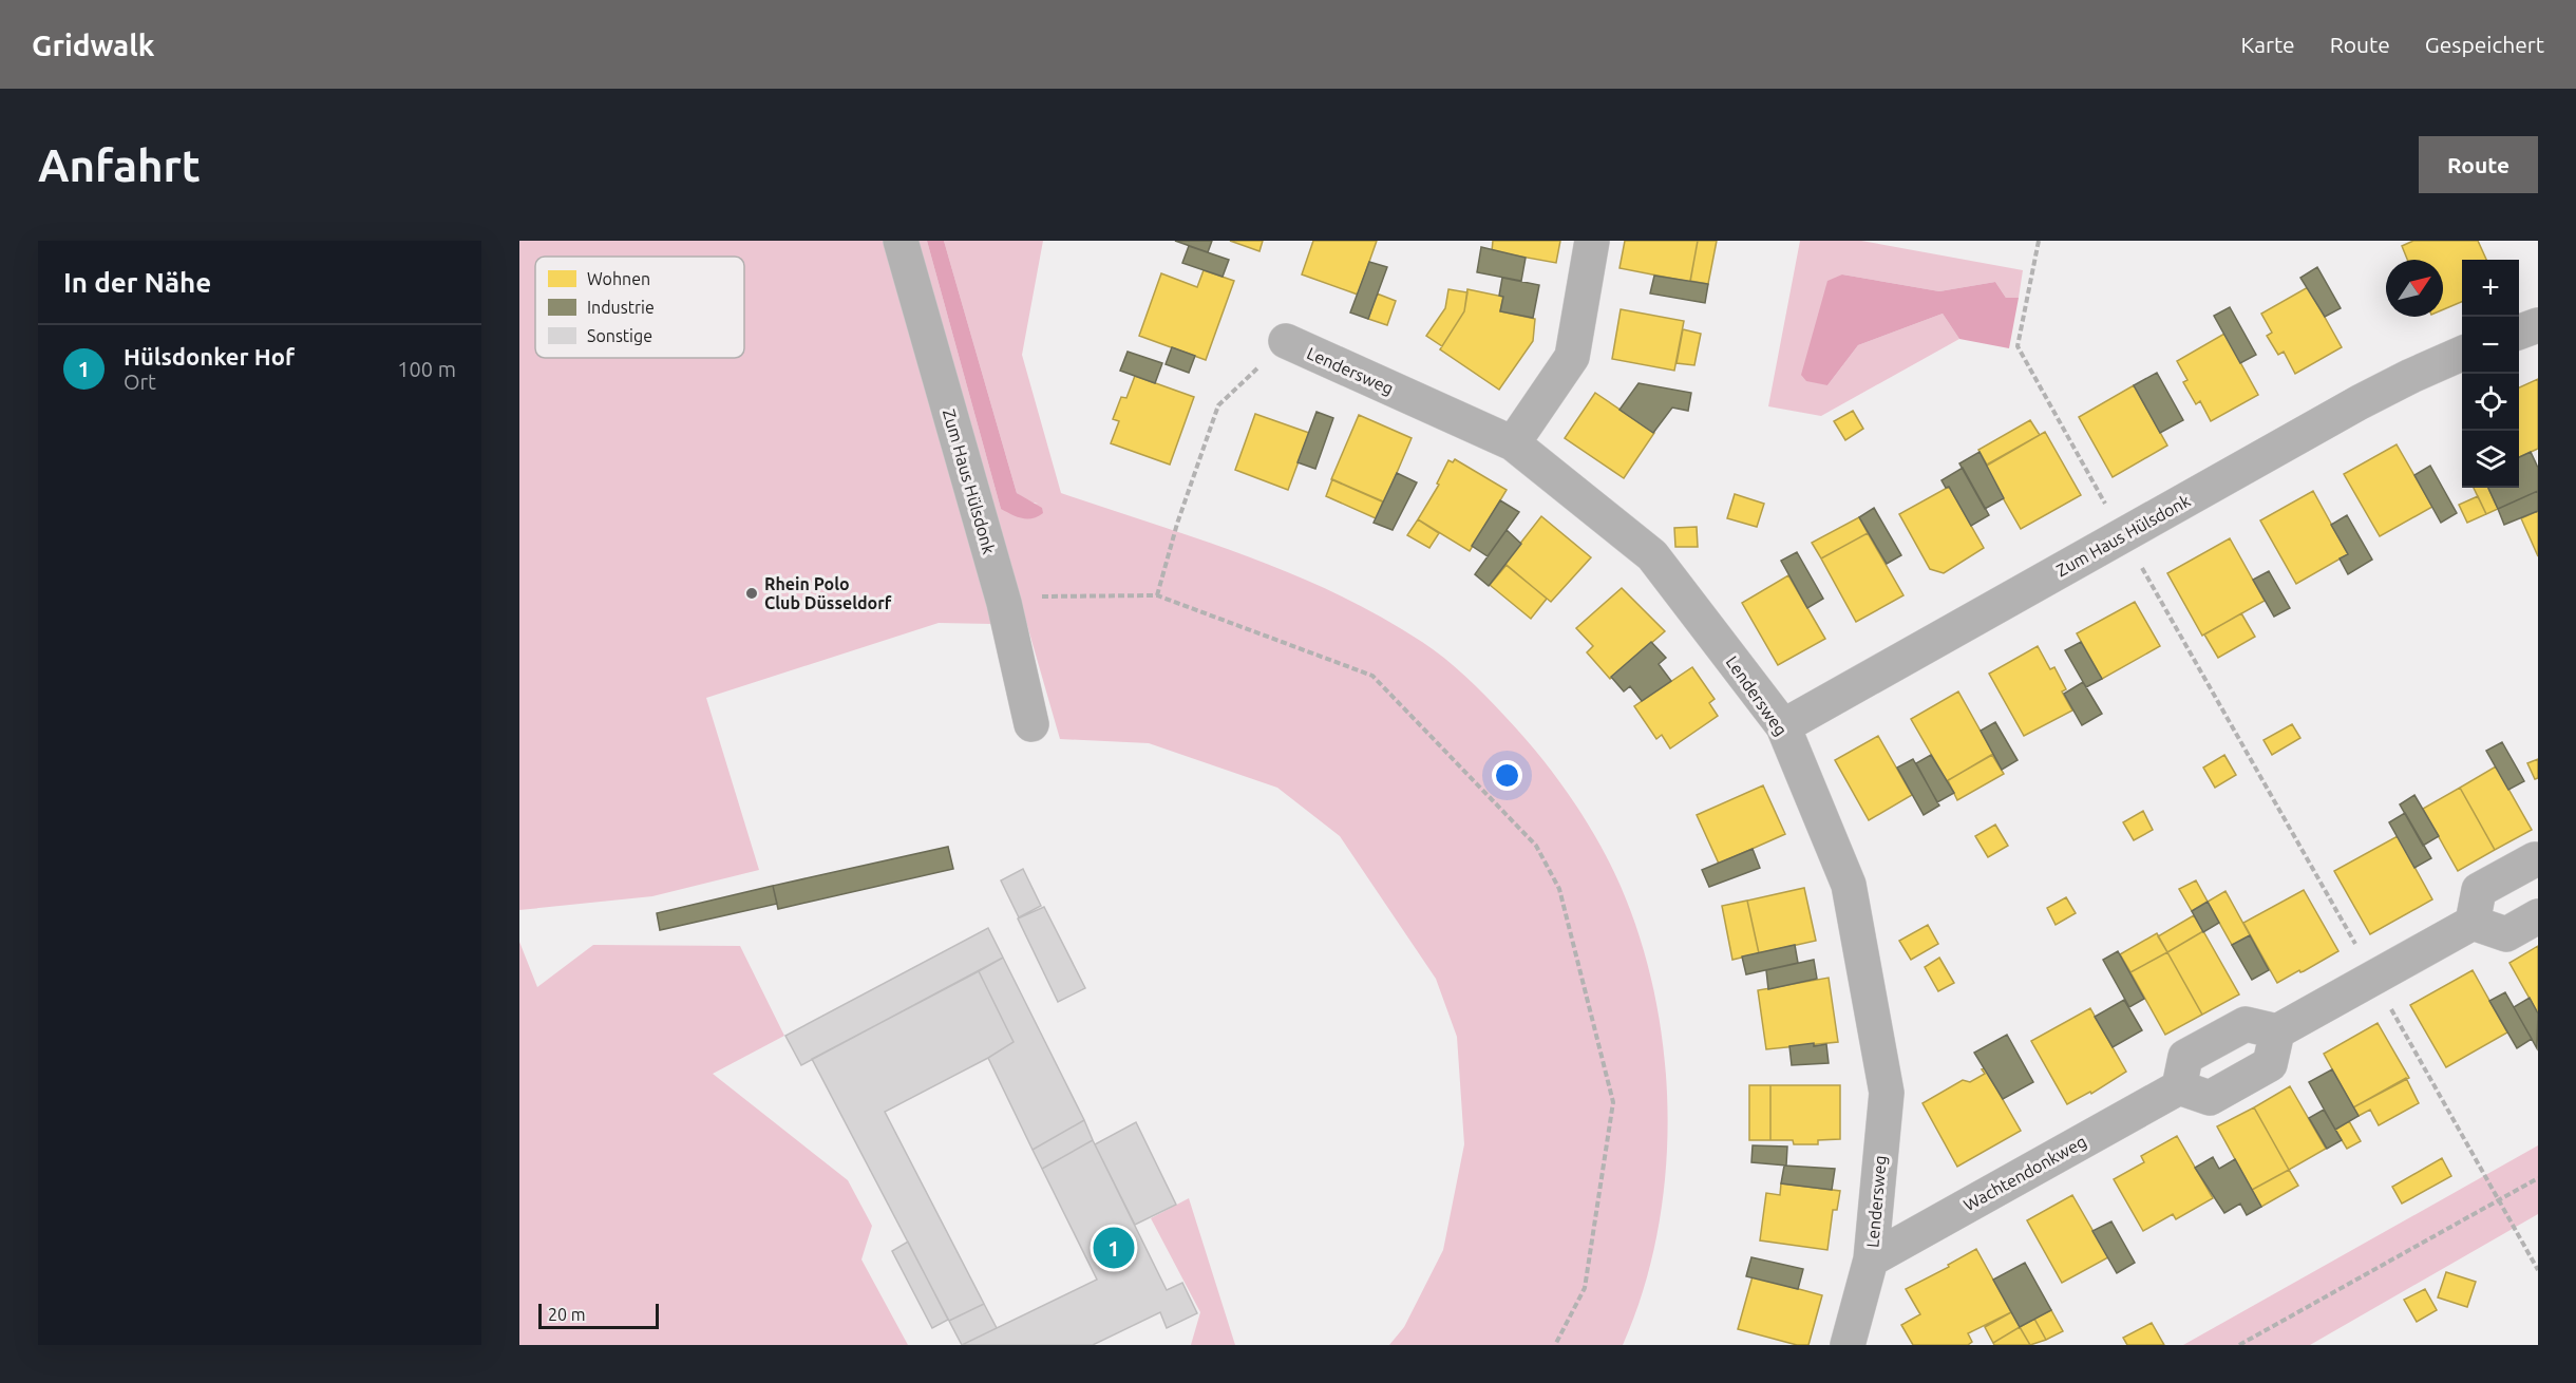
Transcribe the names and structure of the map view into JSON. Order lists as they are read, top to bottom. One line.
{"streets":{"street":["Lendersweg","Zum Haus Hülsdonk","Wachtendonkweg"]},"crossings":[["Lendersweg","Zum Haus Hülsdonk"],["Lendersweg","Wachtendonkweg"]],"places":["Rhein Polo Club Düsseldorf"],"legend":["Wohnen","Industrie","Sonstige"],"scale_bar":"20 m","north":"top right","page":{"header":"Gridwalk","nav":["Karte","Route","Gespeichert"],"buttons":"Route","title":"Anfahrt","heading":"In der Nähe","map_buttons":["+","−"],"list":[{"mark":"1","name":"Hülsdonker Hof","note":"Ort","value":"100 m"}],"pins":"1","scale":"20 m"}}
